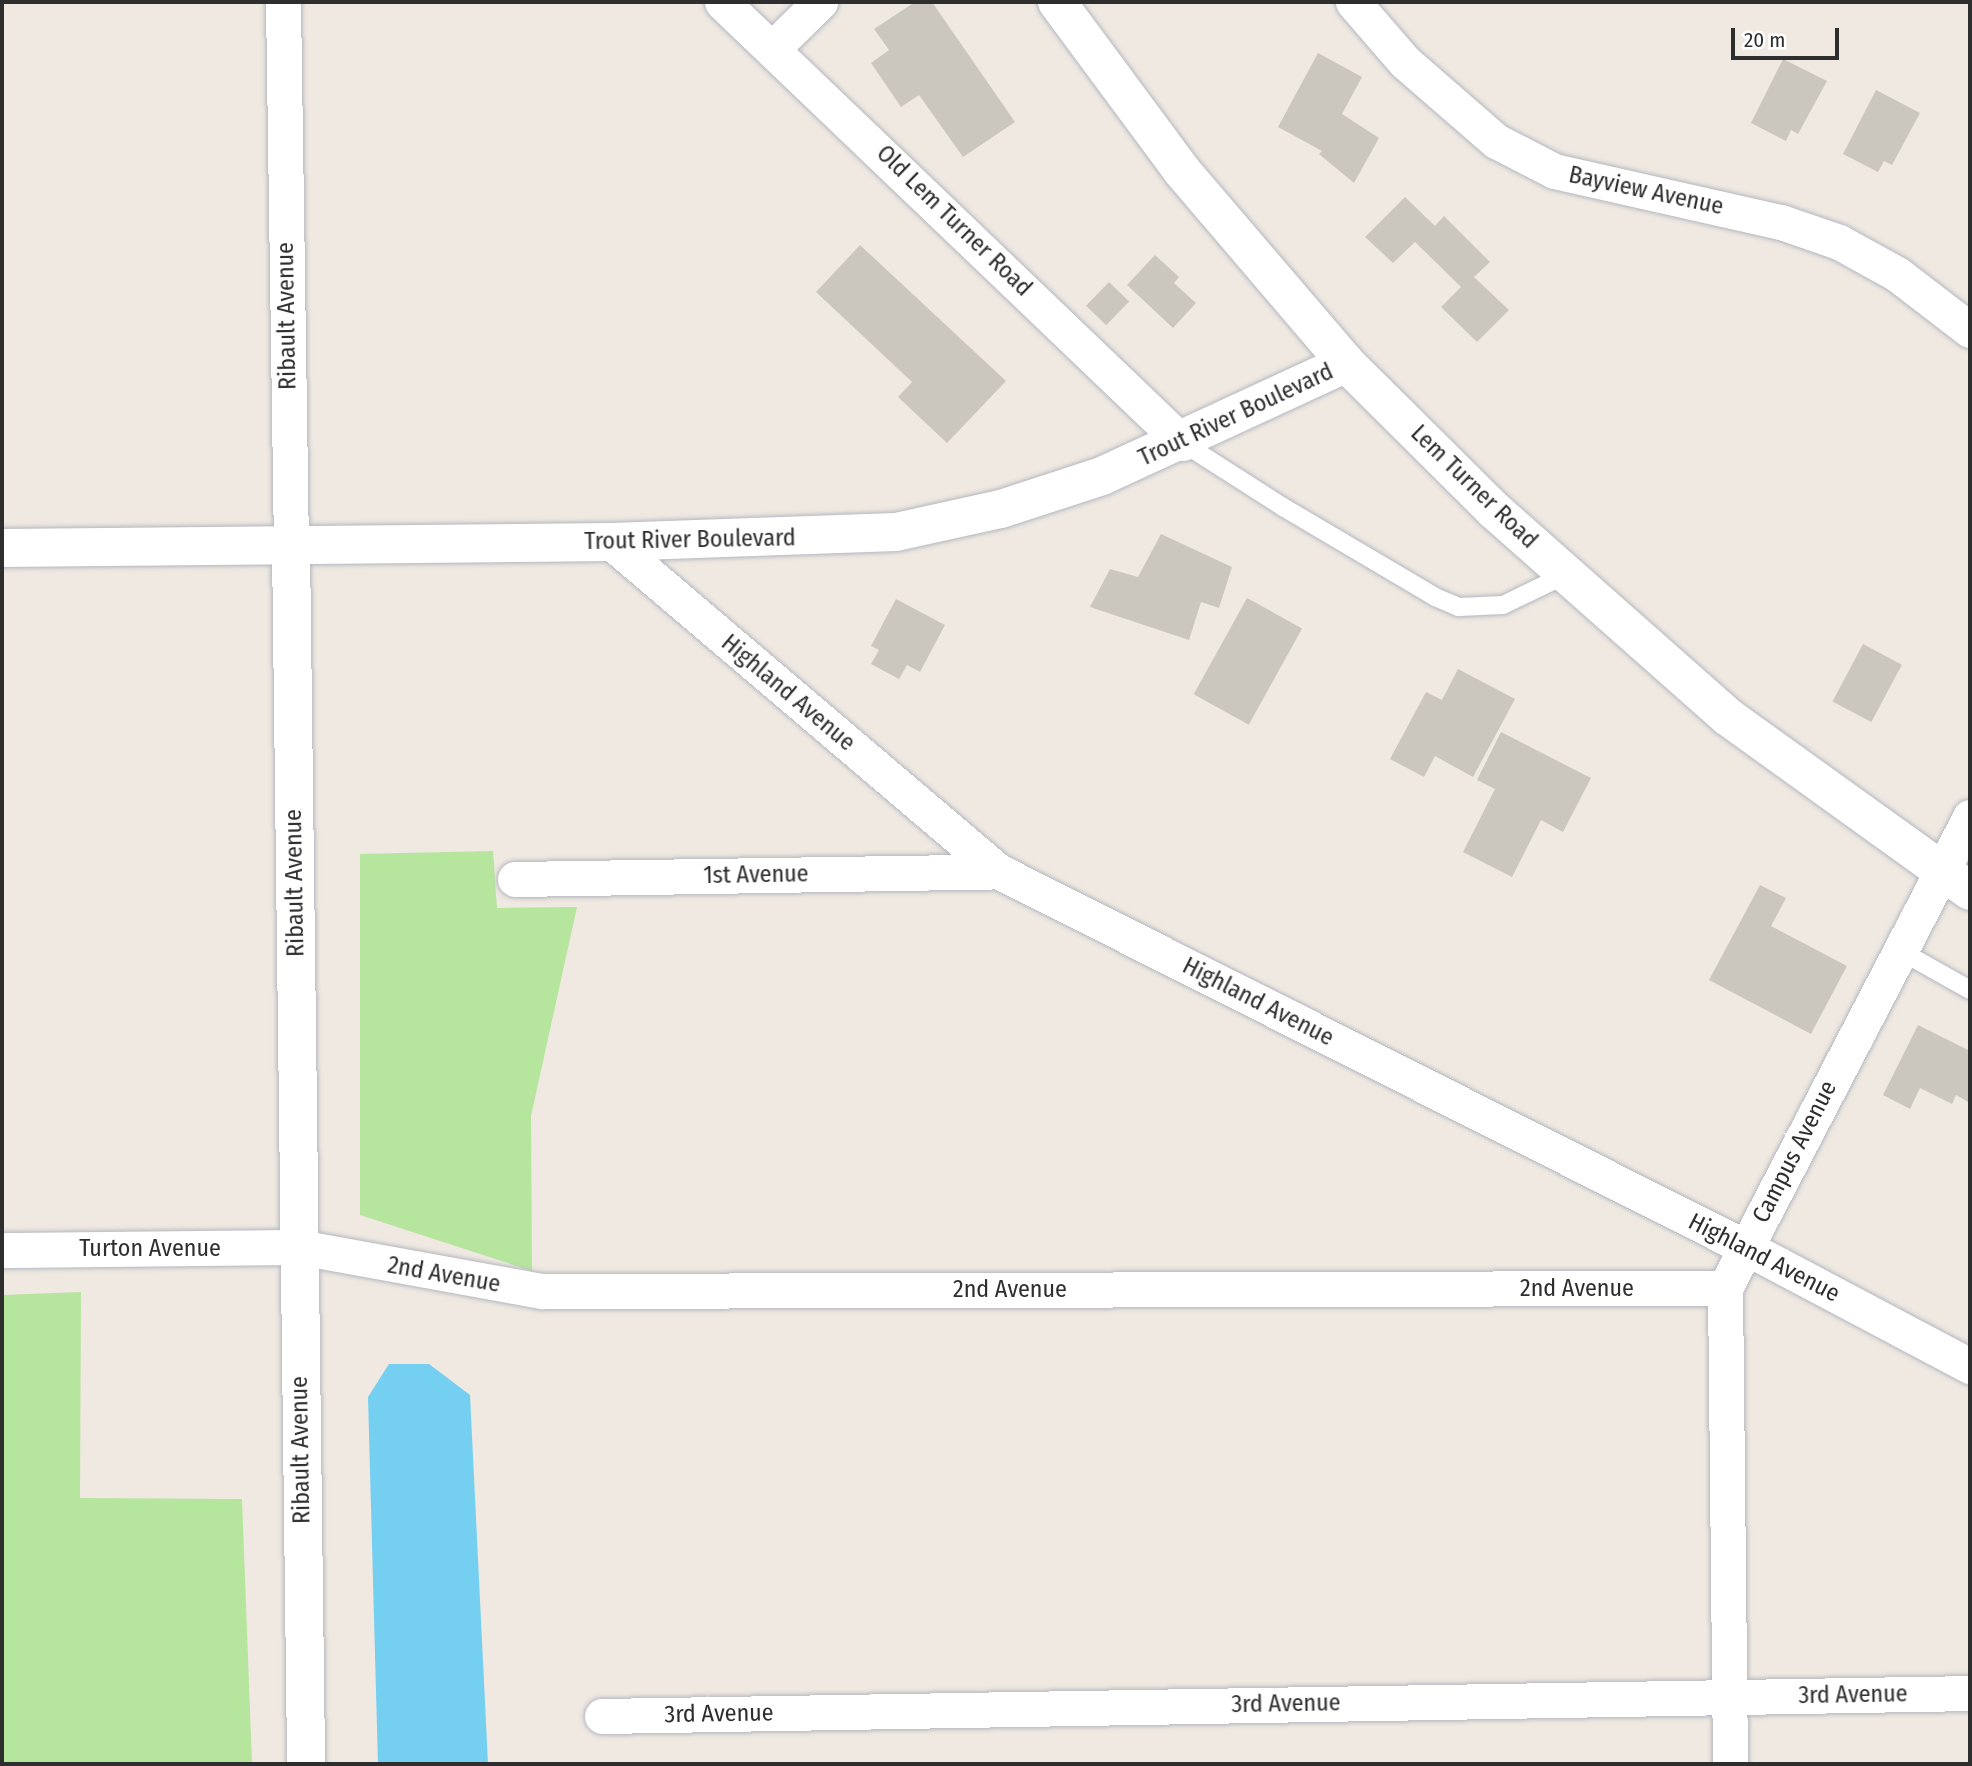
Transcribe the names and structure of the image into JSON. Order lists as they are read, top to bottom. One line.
{"streets":{"street":["Bayview Avenue","Old Lem Turner Road","Ribault Avenue","Trout River Boulevard","Lem Turner Road","Highland Avenue","1st Avenue","Campus Avenue","Turton Avenue","2nd Avenue","3rd Avenue"]},"crossings":[["Old Lem Turner Road","Trout River Boulevard"],["Ribault Avenue","Trout River Boulevard"],["Ribault Avenue","Turton Avenue"],["Ribault Avenue","2nd Avenue"],["Trout River Boulevard","Lem Turner Road"],["Trout River Boulevard","Highland Avenue"],["Lem Turner Road","Campus Avenue"],["Highland Avenue","1st Avenue"],["Highland Avenue","Campus Avenue"],["Campus Avenue","2nd Avenue"],["Campus Avenue","3rd Avenue"],["Turton Avenue","2nd Avenue"]],"scale_bar":"20 m"}
